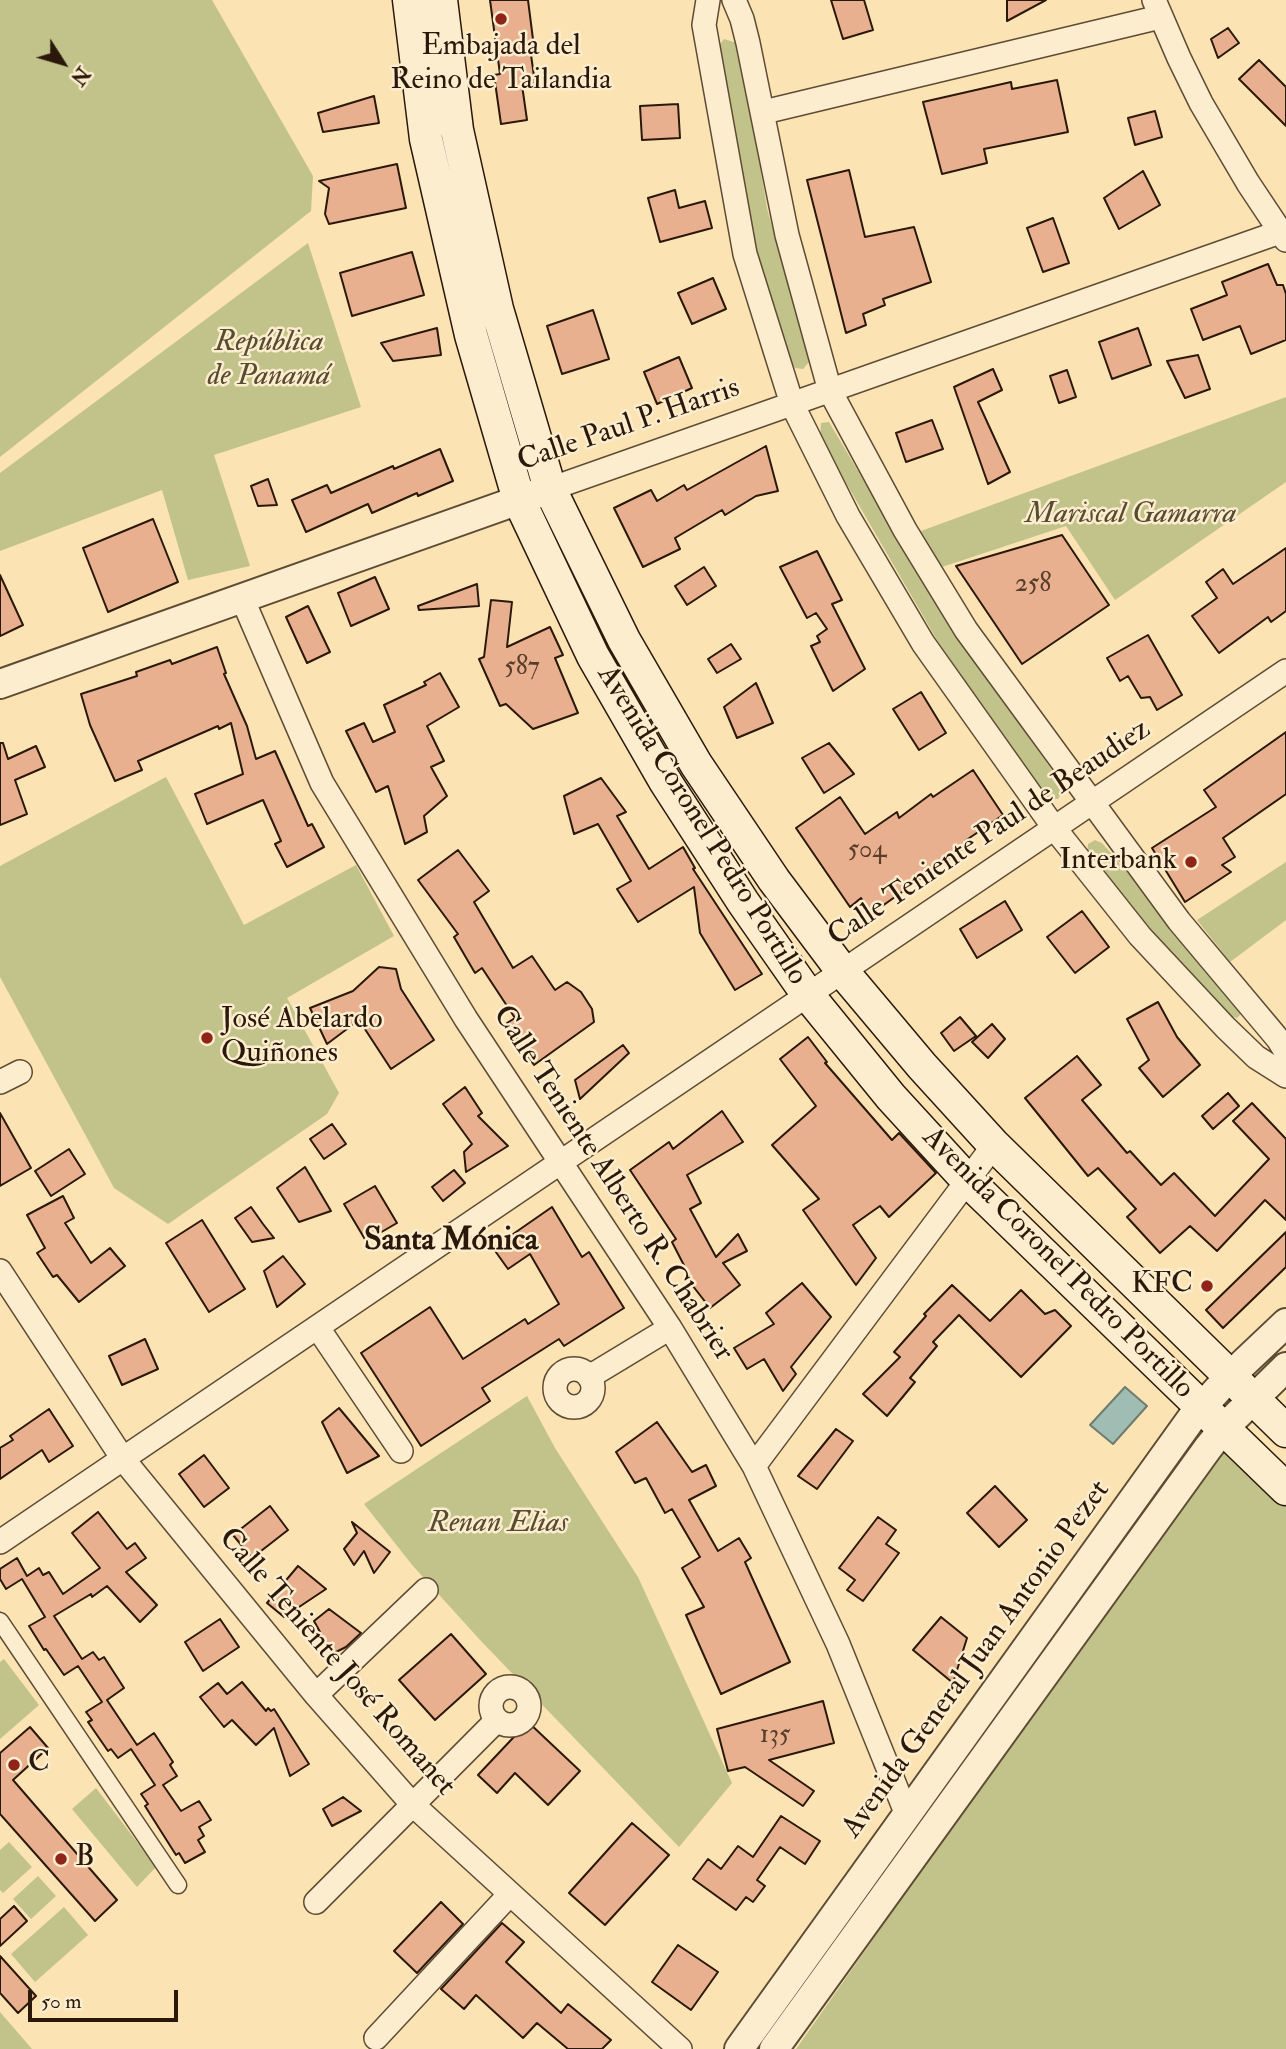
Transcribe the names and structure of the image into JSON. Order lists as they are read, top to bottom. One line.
{"streets":{"main road":["Avenida Coronel Pedro Portillo"],"street":["Calle Paul P. Harris","Calle Teniente Paul de Beaudiez","Calle Teniente Alberto R. Chabrier","Avenida General Juan Antonio Pezet","Calle Teniente José Romanet"]},"crossings":[["Calle Paul P. Harris","Avenida Coronel Pedro Portillo"],["Calle Paul P. Harris","Calle Teniente Alberto R. Chabrier"],["Avenida Coronel Pedro Portillo","Calle Teniente Paul de Beaudiez"],["Avenida Coronel Pedro Portillo","Avenida General Juan Antonio Pezet"],["Calle Teniente Paul de Beaudiez","Calle Teniente Alberto R. Chabrier"],["Calle Teniente Paul de Beaudiez","Calle Teniente José Romanet"],["Calle Teniente Alberto R. Chabrier","Avenida General Juan Antonio Pezet"]],"districts":["Santa Mónica"],"parks":["República de Panamá","Mariscal Gamarra","Renan Elias"],"places":["Embajada del Reino de Tailandia","Interbank","José Abelardo Quiñones","KFC","C","B"],"house_numbers":["258","587","504","135"],"scale_bar":"50 m","north":"bottom right"}
